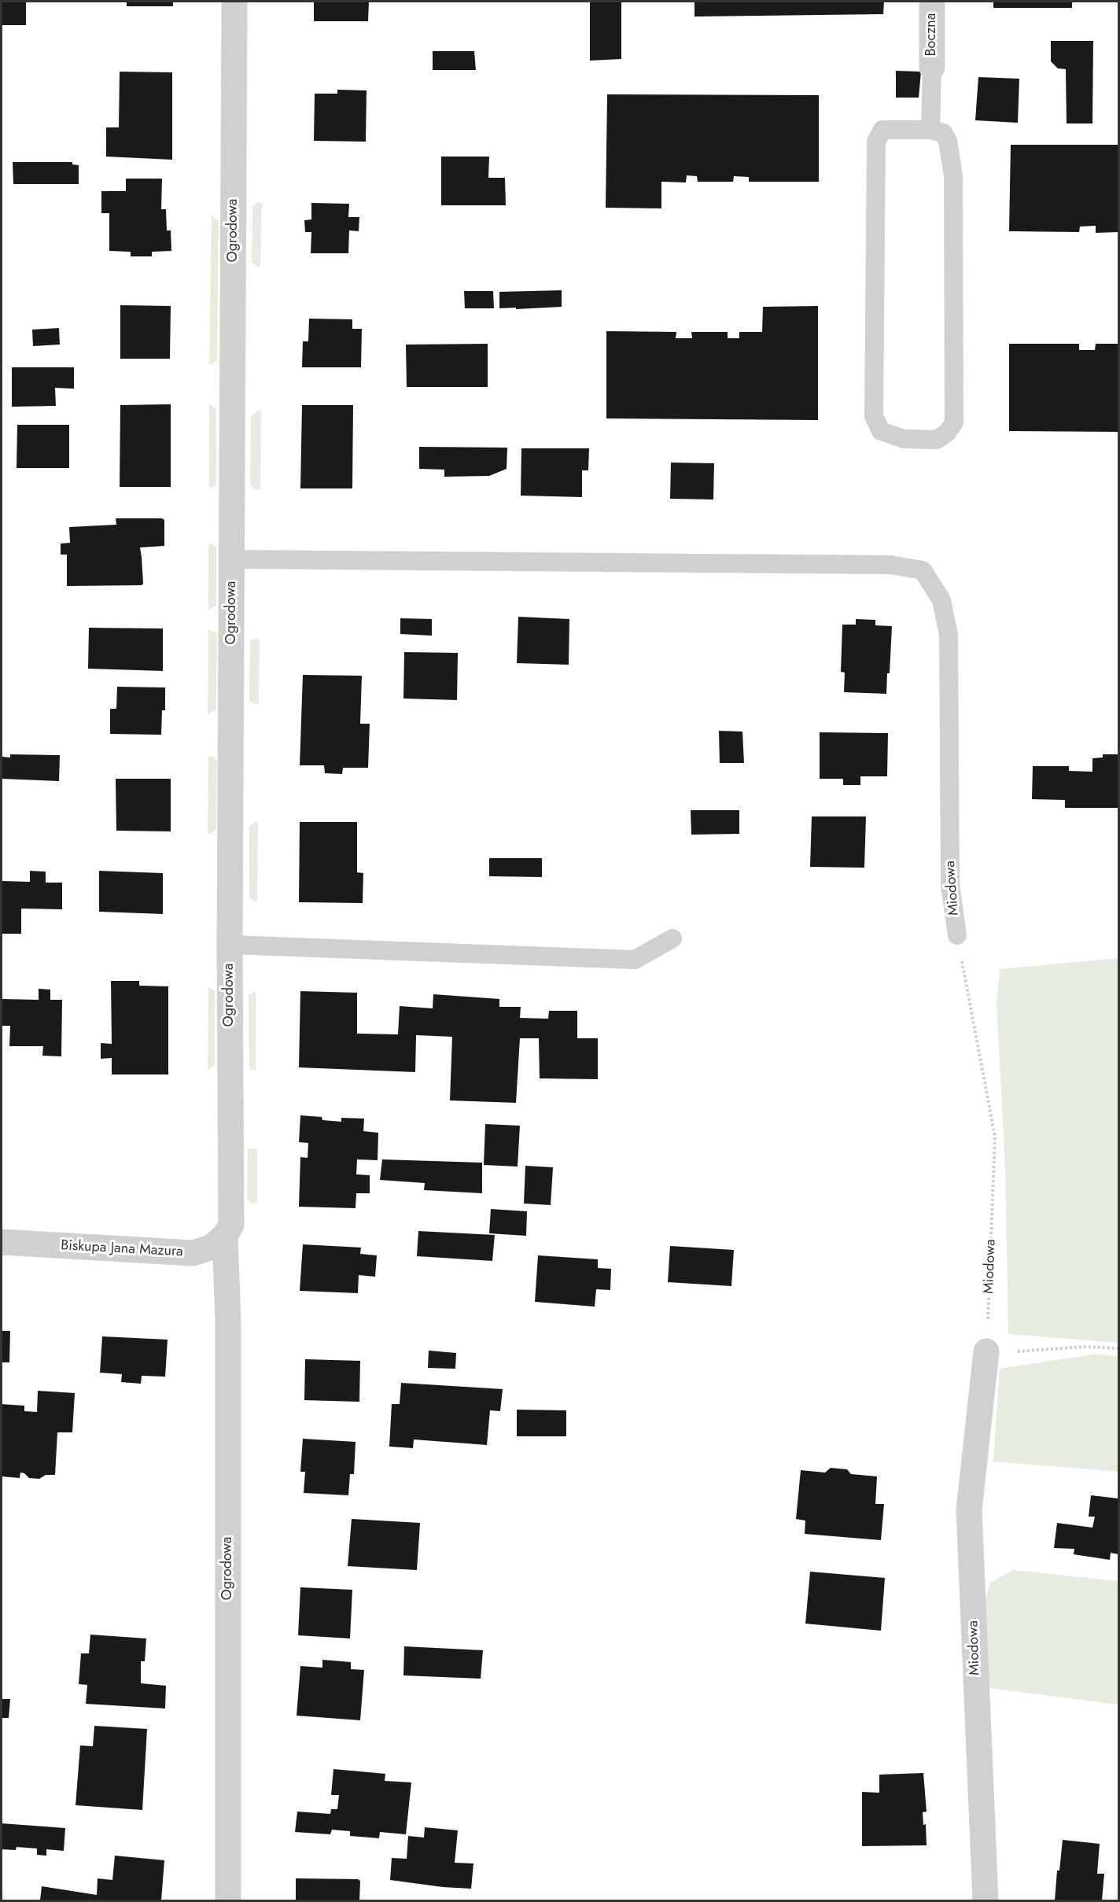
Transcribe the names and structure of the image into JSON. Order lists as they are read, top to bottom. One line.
{"streets":{"street":["Boczna","Ogrodowa","Miodowa","Biskupa Jana Mazura"]},"crossings":[["Ogrodowa","Miodowa"],["Ogrodowa","Biskupa Jana Mazura"]]}
